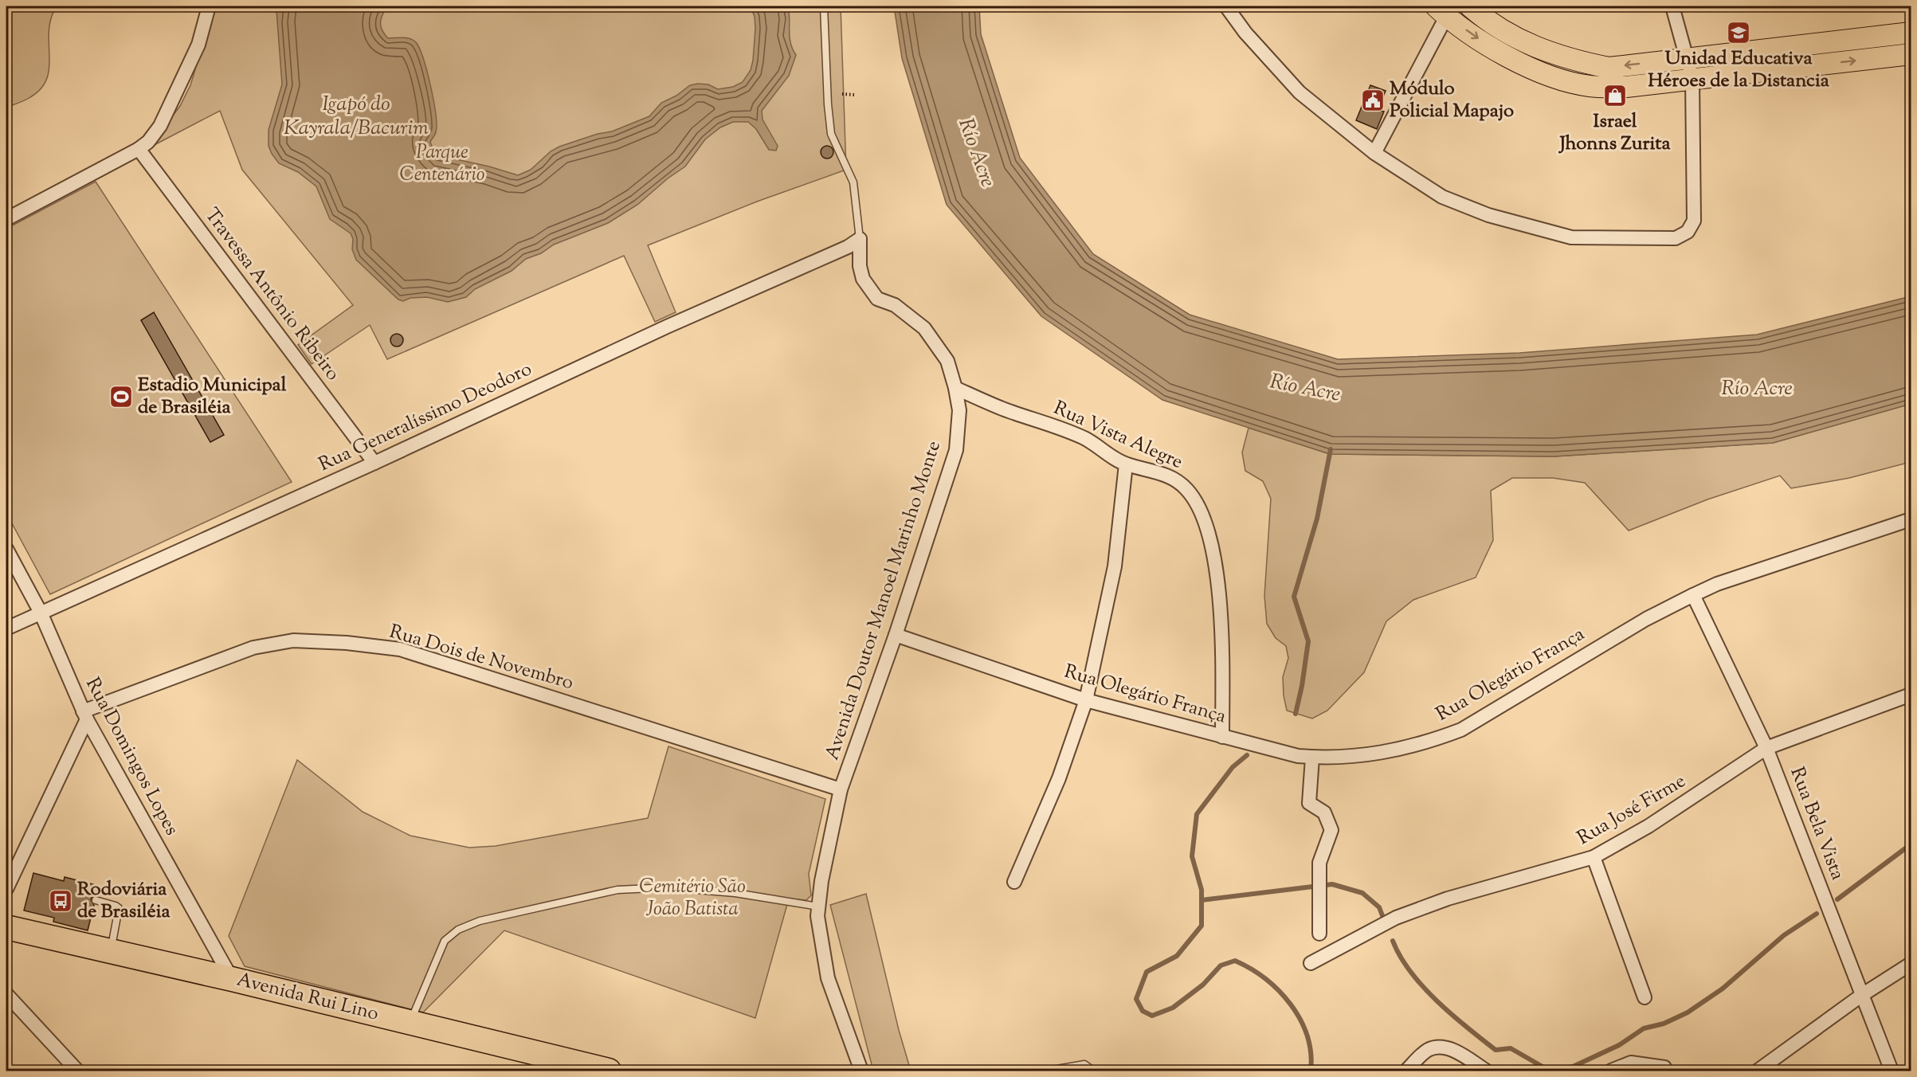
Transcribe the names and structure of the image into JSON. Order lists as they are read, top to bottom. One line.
{"streets":{"highway":["Avenida Rui Lino"],"street":["Travessa Antônio Ribeiro","Rua Generalíssimo Deodoro","Rua Vista Alegre","Avenida Doutor Manoel Marinho Monte","Rua Dois de Novembro","Rua Olegário França","Rua Domingos Lopes","Rua José Firme","Rua Bela Vista"]},"crossings":[["Travessa Antônio Ribeiro","Rua Generalíssimo Deodoro"],["Rua Generalíssimo Deodoro","Avenida Doutor Manoel Marinho Monte"],["Rua Generalíssimo Deodoro","Rua Domingos Lopes"],["Rua Vista Alegre","Avenida Doutor Manoel Marinho Monte"],["Rua Vista Alegre","Rua Olegário França"],["Avenida Doutor Manoel Marinho Monte","Rua Dois de Novembro"],["Avenida Doutor Manoel Marinho Monte","Rua Olegário França"],["Rua Dois de Novembro","Rua Domingos Lopes"],["Rua Olegário França","Rua Bela Vista"],["Rua Domingos Lopes","Avenida Rui Lino"],["Rua José Firme","Rua Bela Vista"]],"water":["Igapó do Kayrala/Bacurim","Río Acre"],"parks":["Parque Centenário","Cemitério São João Batista"],"places":{"school or university":["Unidad Educativa Héroes de la Distancia"],"shop":["Israel Jhonns Zurita"],"public building":["Módulo Policial Mapajo"],"sports":["Estadio Municipal de Brasiléia"],"bus stop":["Rodoviária de Brasiléia"]}}
